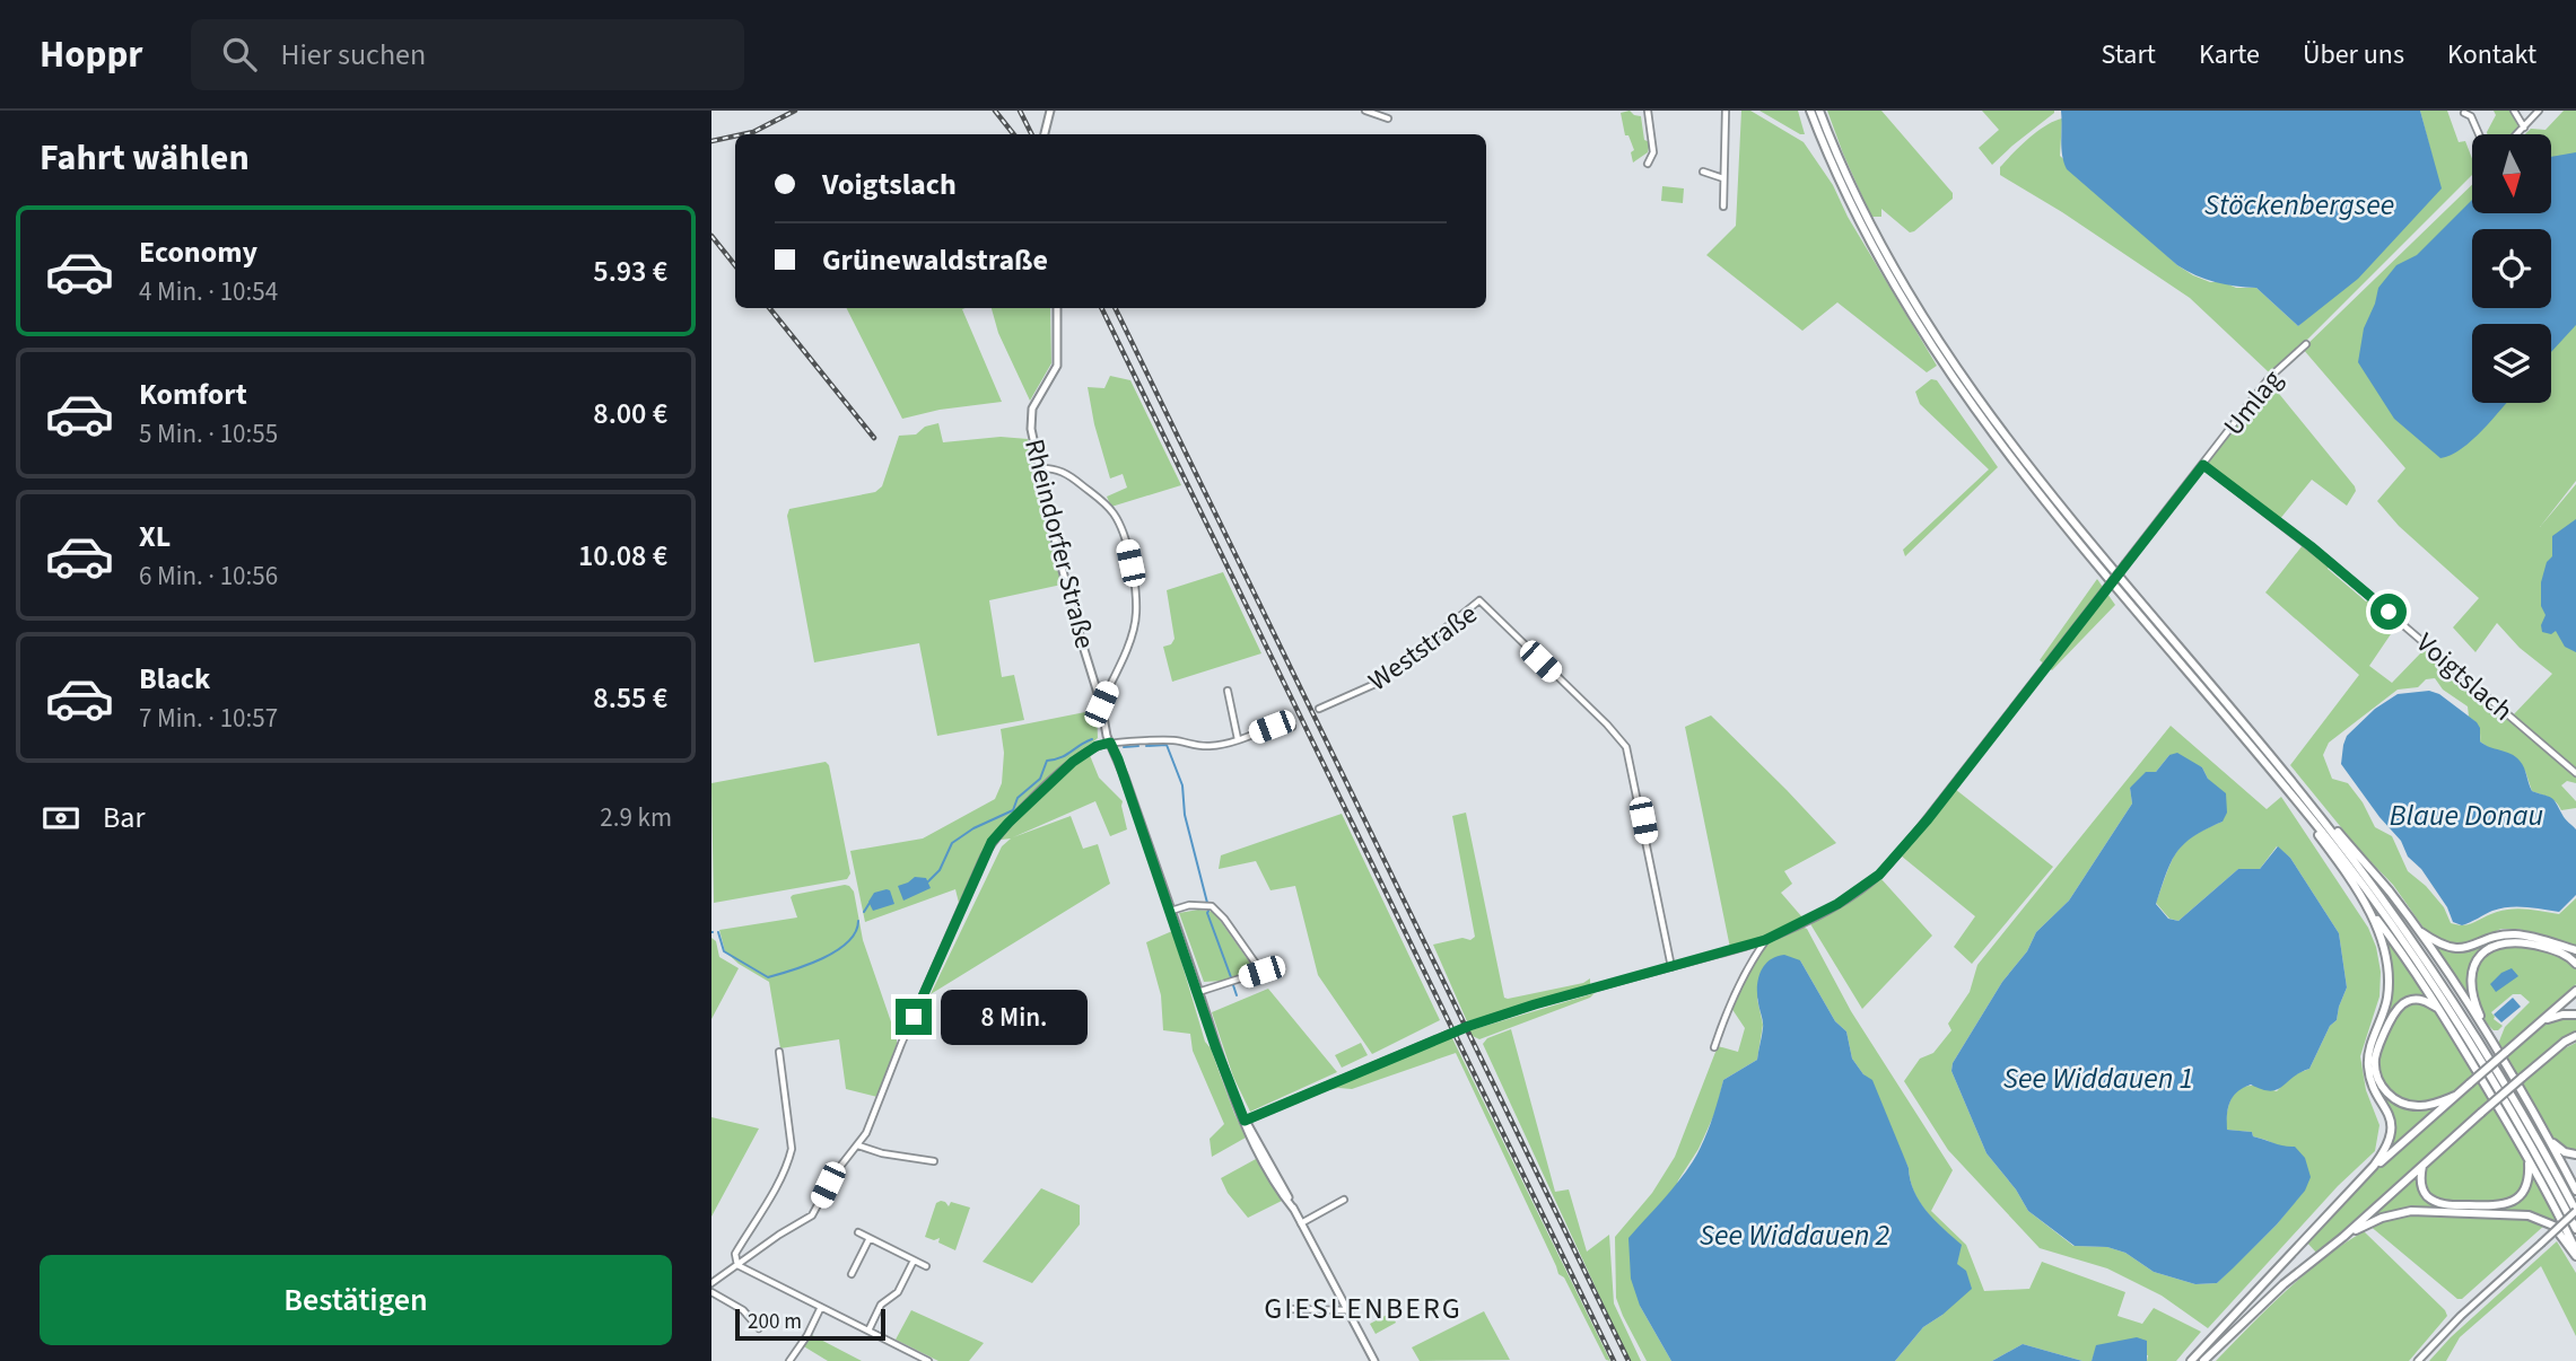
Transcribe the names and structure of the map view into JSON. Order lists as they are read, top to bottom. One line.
{"streets":{"main road":["Rheindorfer Straße"],"street":["Umlag","Weststraße","Voigtslach"]},"crossings":[["Umlag","Rheindorfer Straße"],["Umlag","Weststraße"],["Umlag","Voigtslach"]],"districts":["GIESLENBERG"],"water":["Stöckenbergsee","Blaue Donau","See Widdauen 1","See Widdauen 2"],"scale_bar":"200 m","north":"bottom","page":{"header":"Hoppr","search":"Hier suchen","nav":["Start","Karte","Über uns","Kontakt"],"heading":"Fahrt wählen","banner":["Voigtslach","Grünewaldstraße"],"list":[{"name":"Economy","note":"4 Min. · 10:54","value":"5.93 €"},{"name":"Komfort","note":"5 Min. · 10:55","value":"8.00 €"},{"name":"XL","note":"6 Min. · 10:56","value":"10.08 €"},{"name":"Black","note":"7 Min. · 10:57","value":"8.55 €"}],"pay":["Bar","2.9 km"],"bubble":"8 Min.","buttons":"Bestätigen","scale":"200 m"}}
